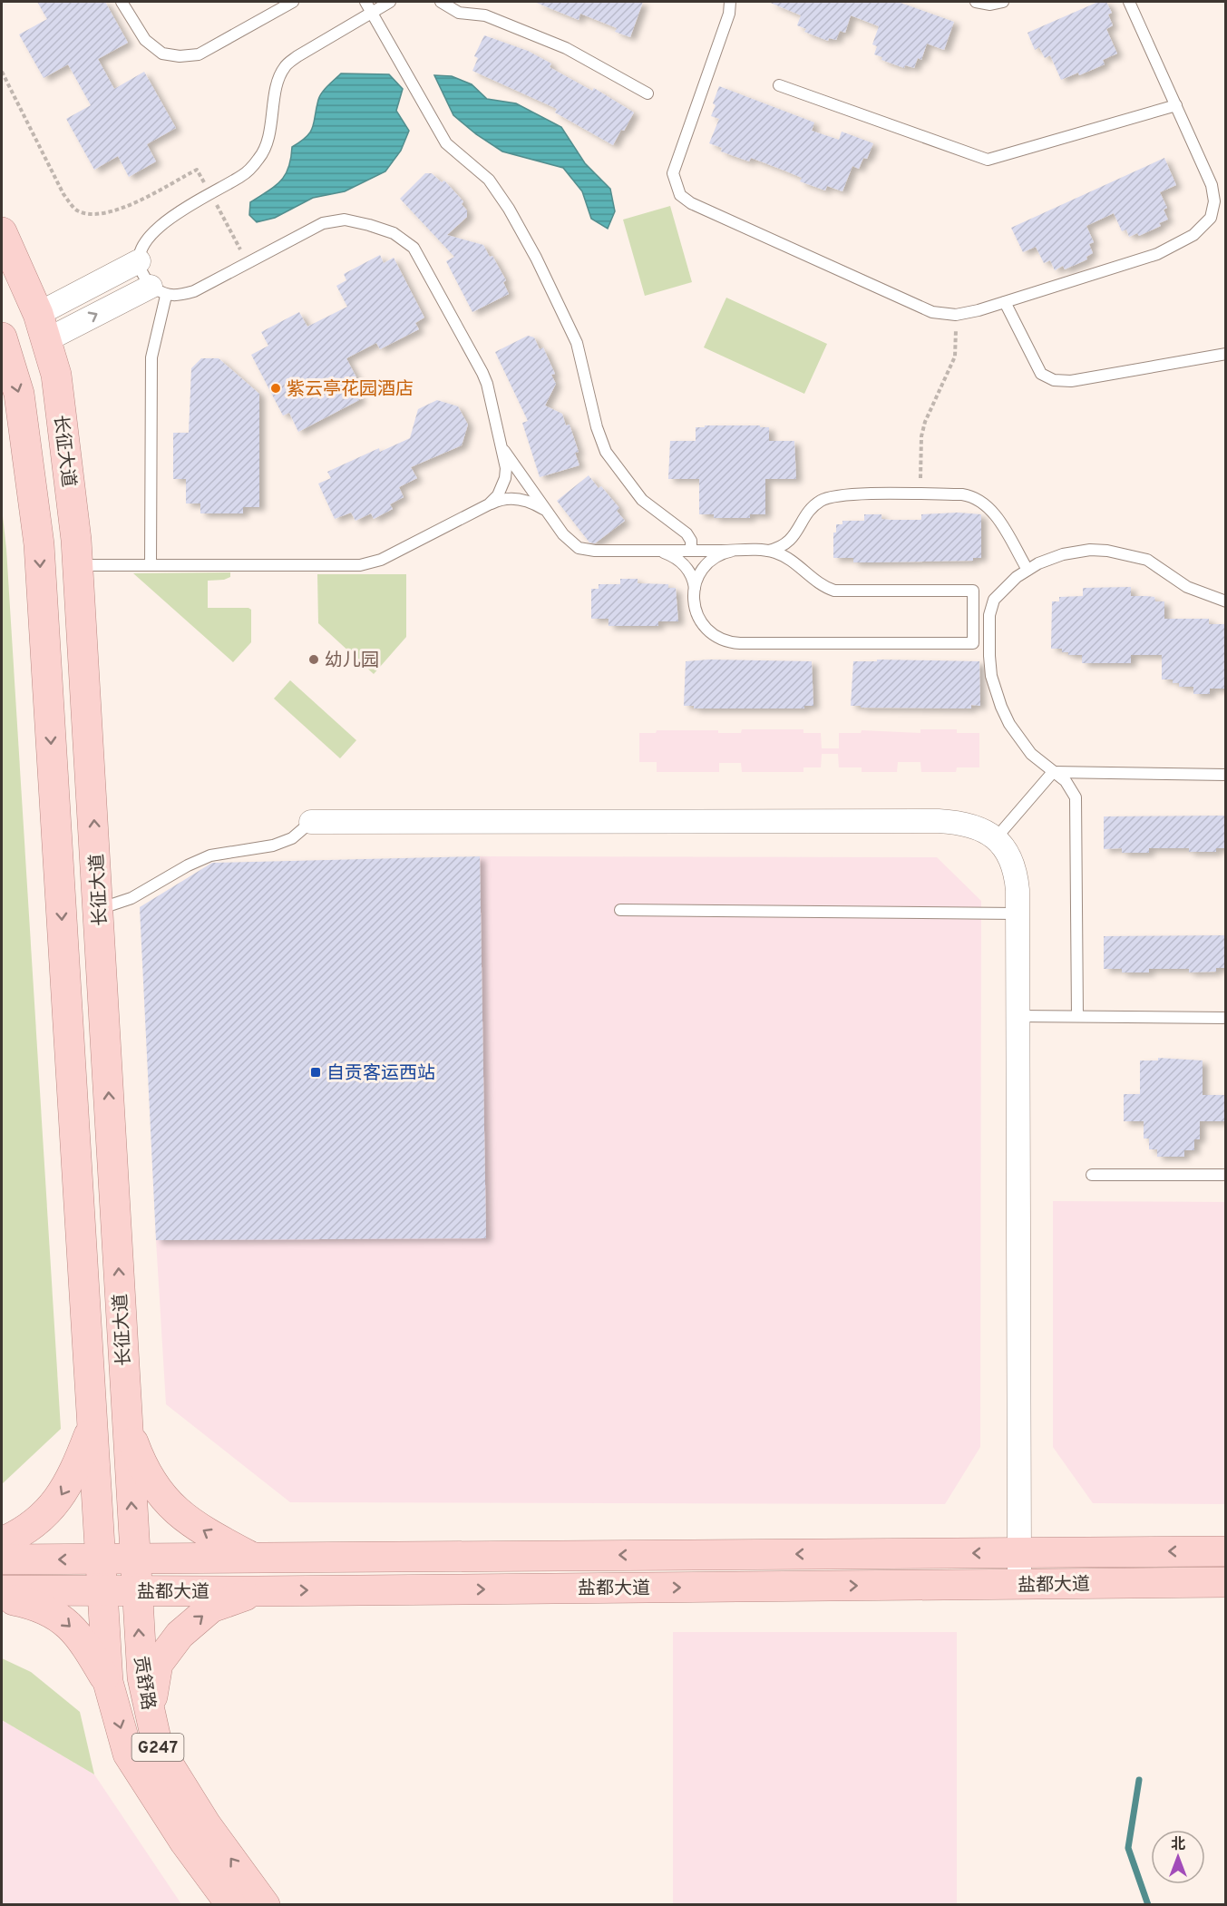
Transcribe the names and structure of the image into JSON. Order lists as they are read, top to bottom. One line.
{"streets":{"main road":["长征大道","盐都大道","贡舒路","G247"]},"crossings":[["长征大道","盐都大道"],["长征大道","贡舒路"],["盐都大道","贡舒路"]],"places":{"other":["紫云亭花园酒店","幼儿园"],"transit":["自贡客运西站"]},"north":"top"}
